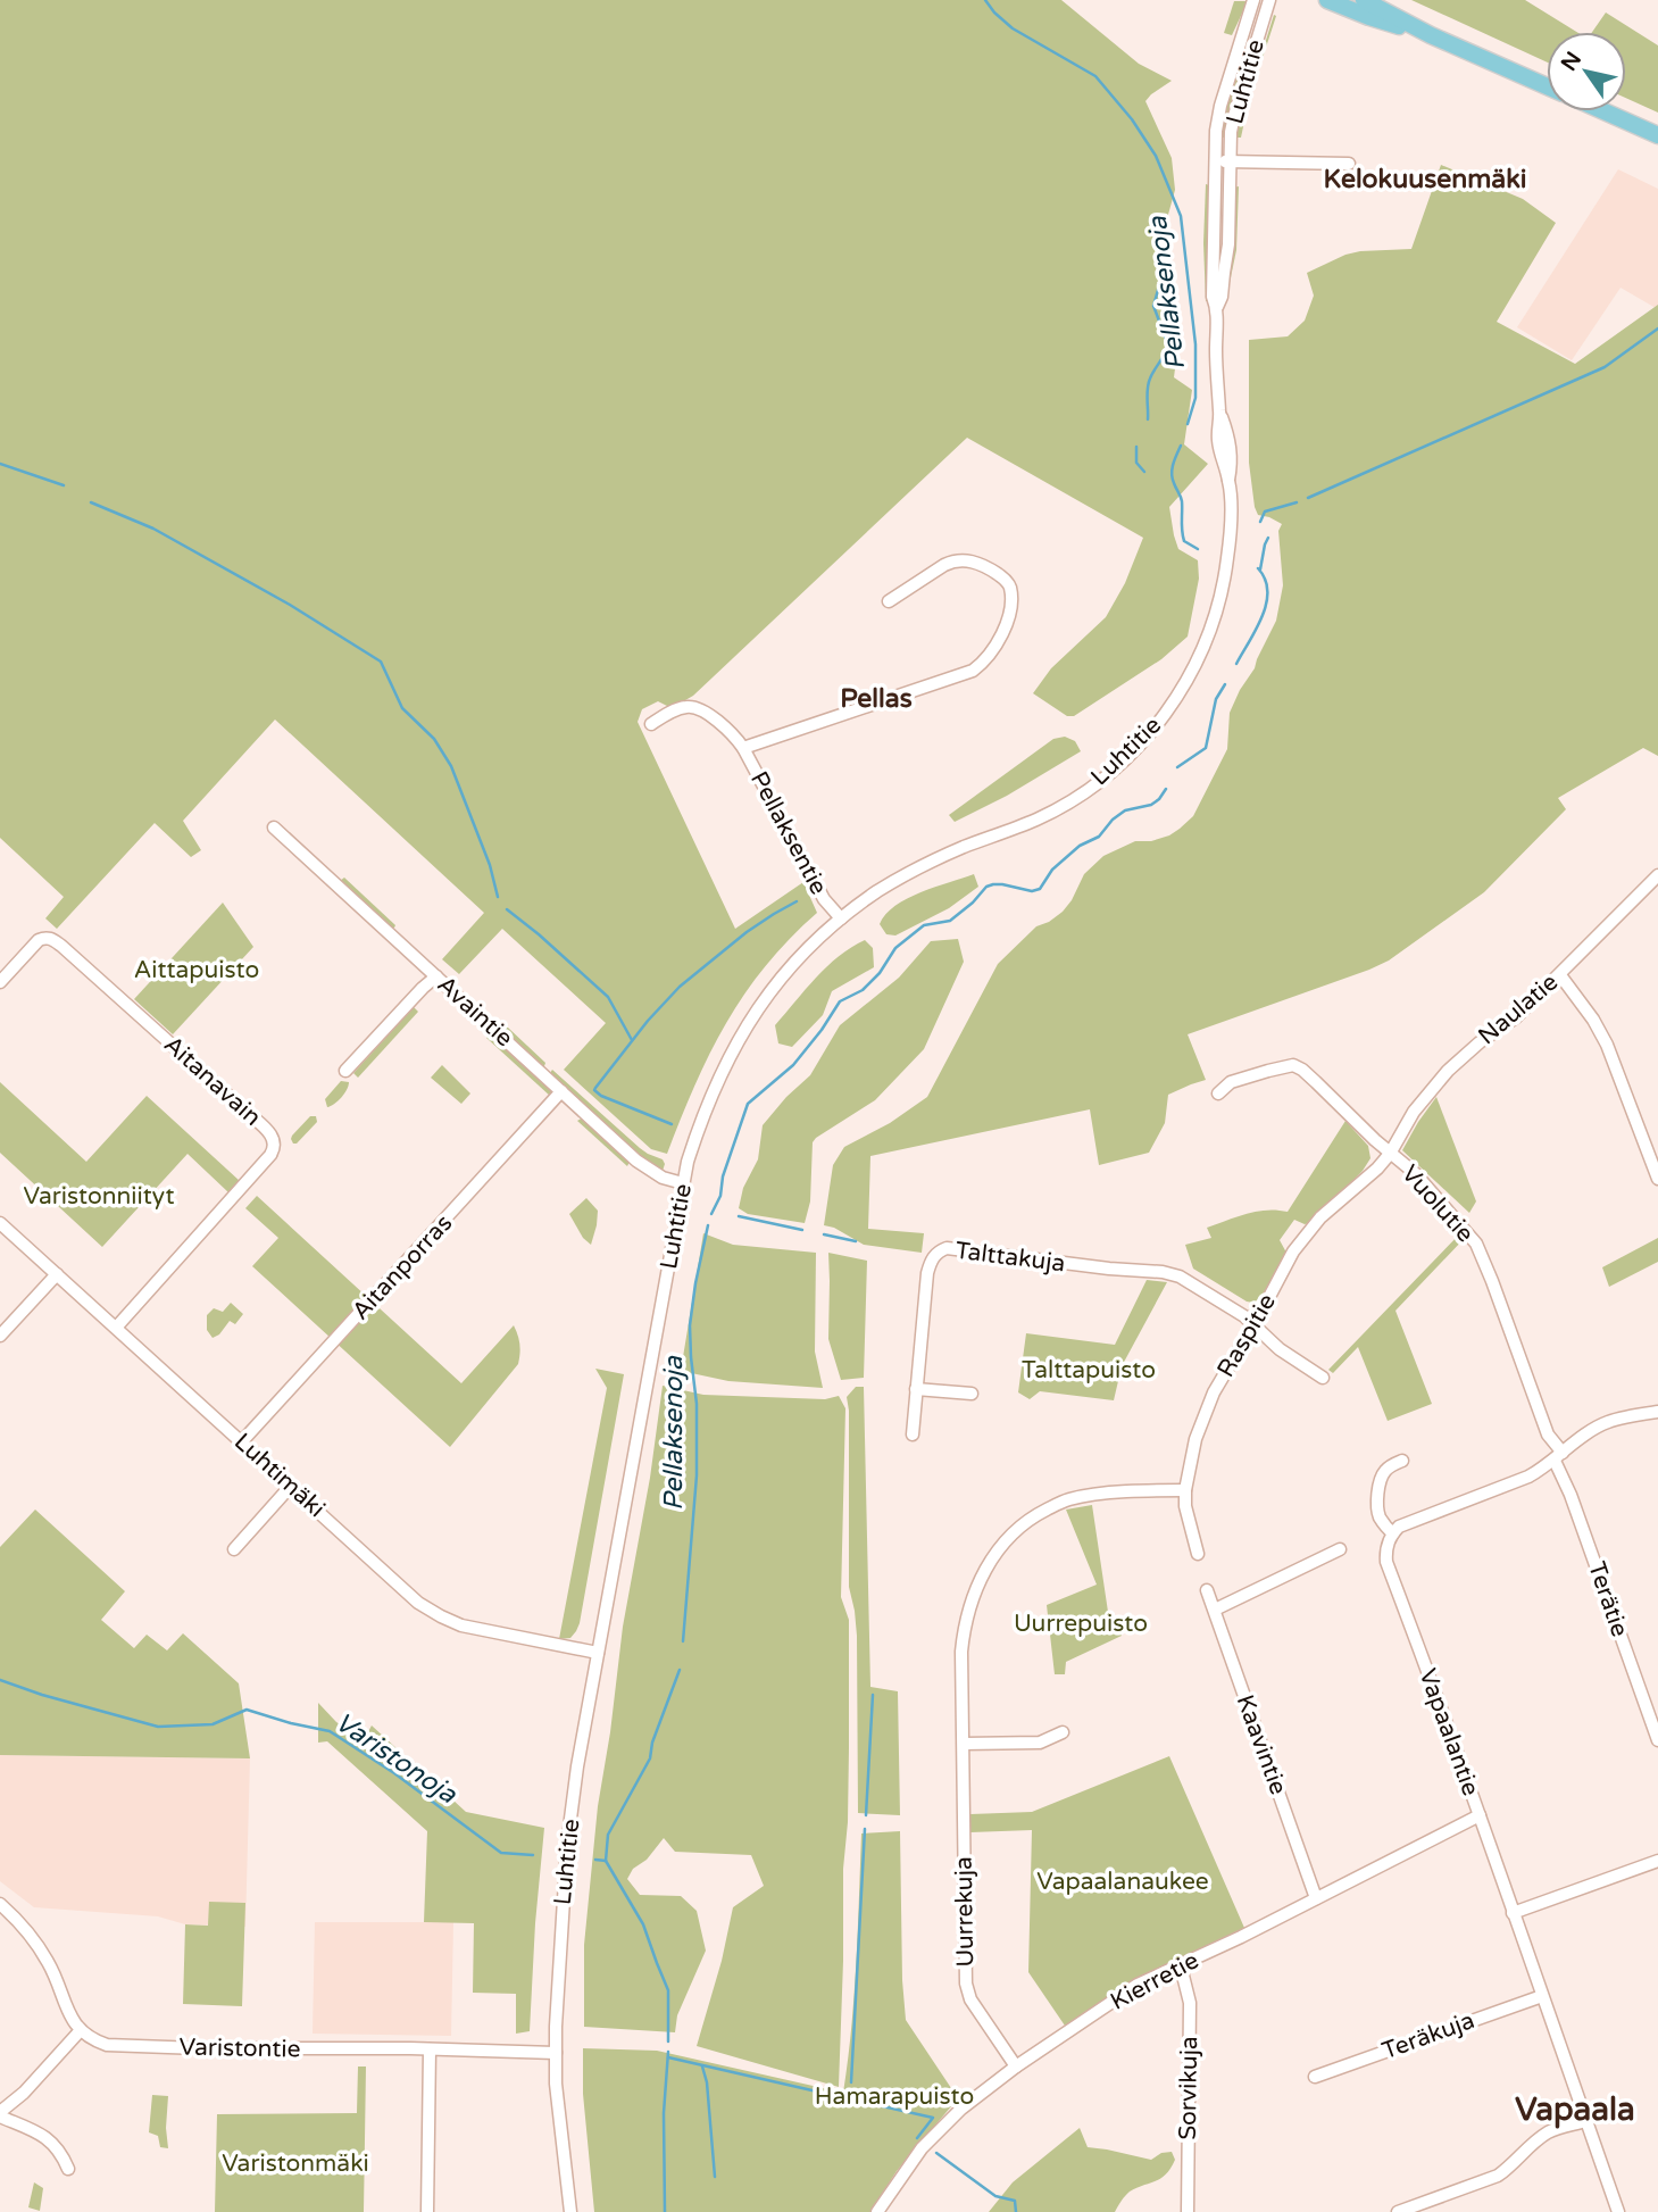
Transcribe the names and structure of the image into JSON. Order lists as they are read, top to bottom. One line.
{"streets":{"street":["Luhtitie","Pellaksentie","Naulatie","Avaintie","Aitanavain","Vuolutie","Talttakuja","Aitanporras","Raspitie","Luhtimäki","Terätie","Vapaalantie","Kaavintie","Uurrekuja","Kierretie","Teräkuja","Varistontie","Sorvikuja"]},"crossings":[["Luhtitie","Pellaksentie"],["Luhtitie","Avaintie"],["Luhtitie","Luhtimäki"],["Luhtitie","Varistontie"],["Naulatie","Vuolutie"],["Naulatie","Raspitie"],["Avaintie","Aitanporras"],["Aitanavain","Luhtimäki"],["Vuolutie","Raspitie"],["Vuolutie","Terätie"],["Talttakuja","Raspitie"],["Aitanporras","Luhtimäki"],["Raspitie","Uurrekuja"],["Vapaalantie","Kierretie"],["Vapaalantie","Teräkuja"],["Kaavintie","Kierretie"],["Uurrekuja","Kierretie"],["Kierretie","Sorvikuja"]],"districts":["Kelokuusenmäki","Pellas","Vapaala"],"water":["Pellaksenoja","Varistonoja"],"parks":["Aittapuisto","Varistonniityt","Talttapuisto","Uurrepuisto","Vapaalanaukee","Hamarapuisto","Varistonmäki"],"north":"top left"}
